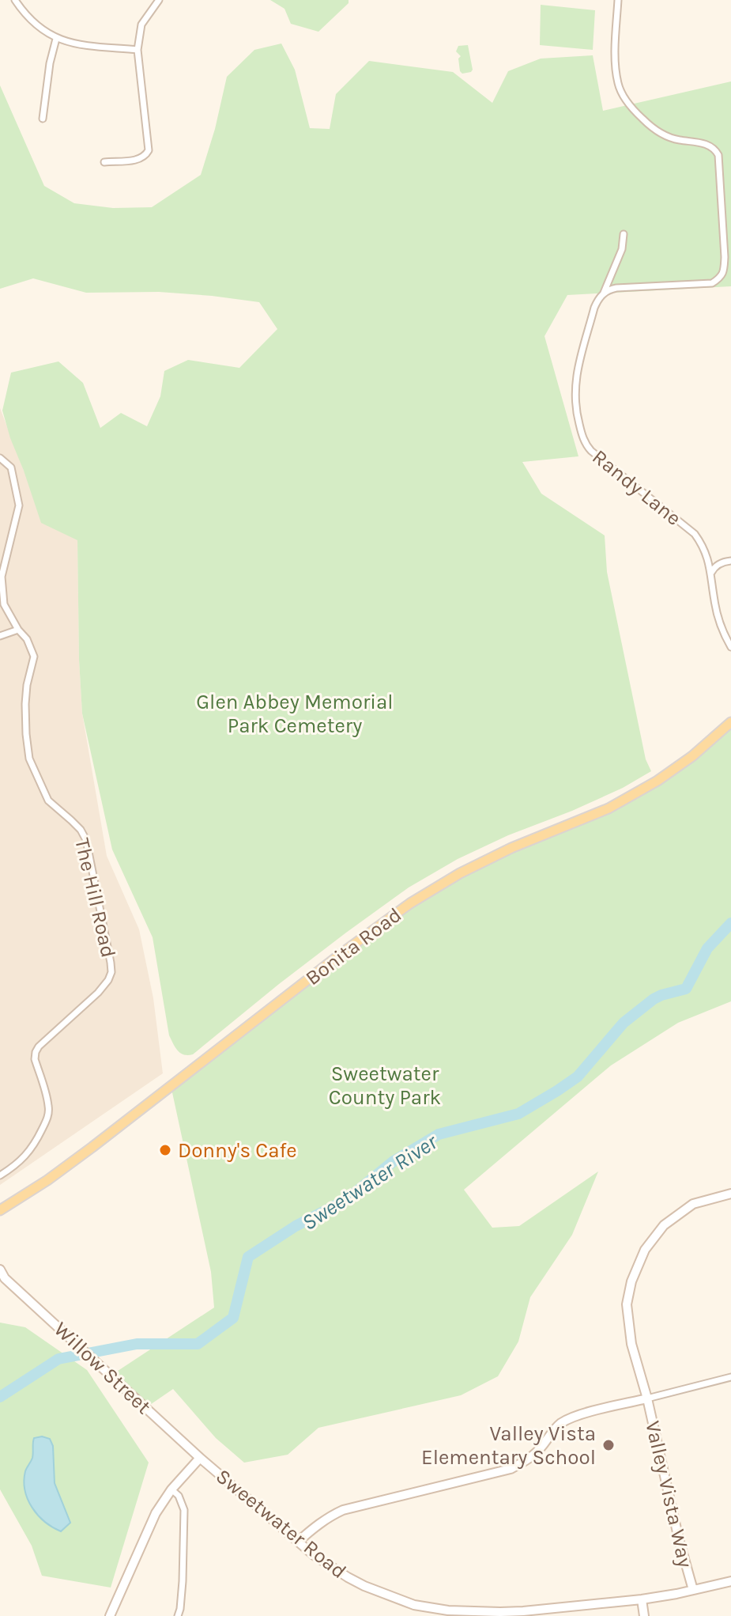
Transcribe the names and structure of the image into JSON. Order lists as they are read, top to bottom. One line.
{"streets":{"main road":["Bonita Road","Willow Street","Valley Vista Way","Sweetwater Road"],"street":["Randy Lane","The Hill Road"]},"crossings":[["Willow Street","Sweetwater Road"],["Valley Vista Way","Sweetwater Road"]],"water":["Sweetwater River"],"parks":["Glen Abbey Memorial Park Cemetery","Sweetwater County Park"],"places":["Donny's Cafe","Valley Vista Elementary School"]}
